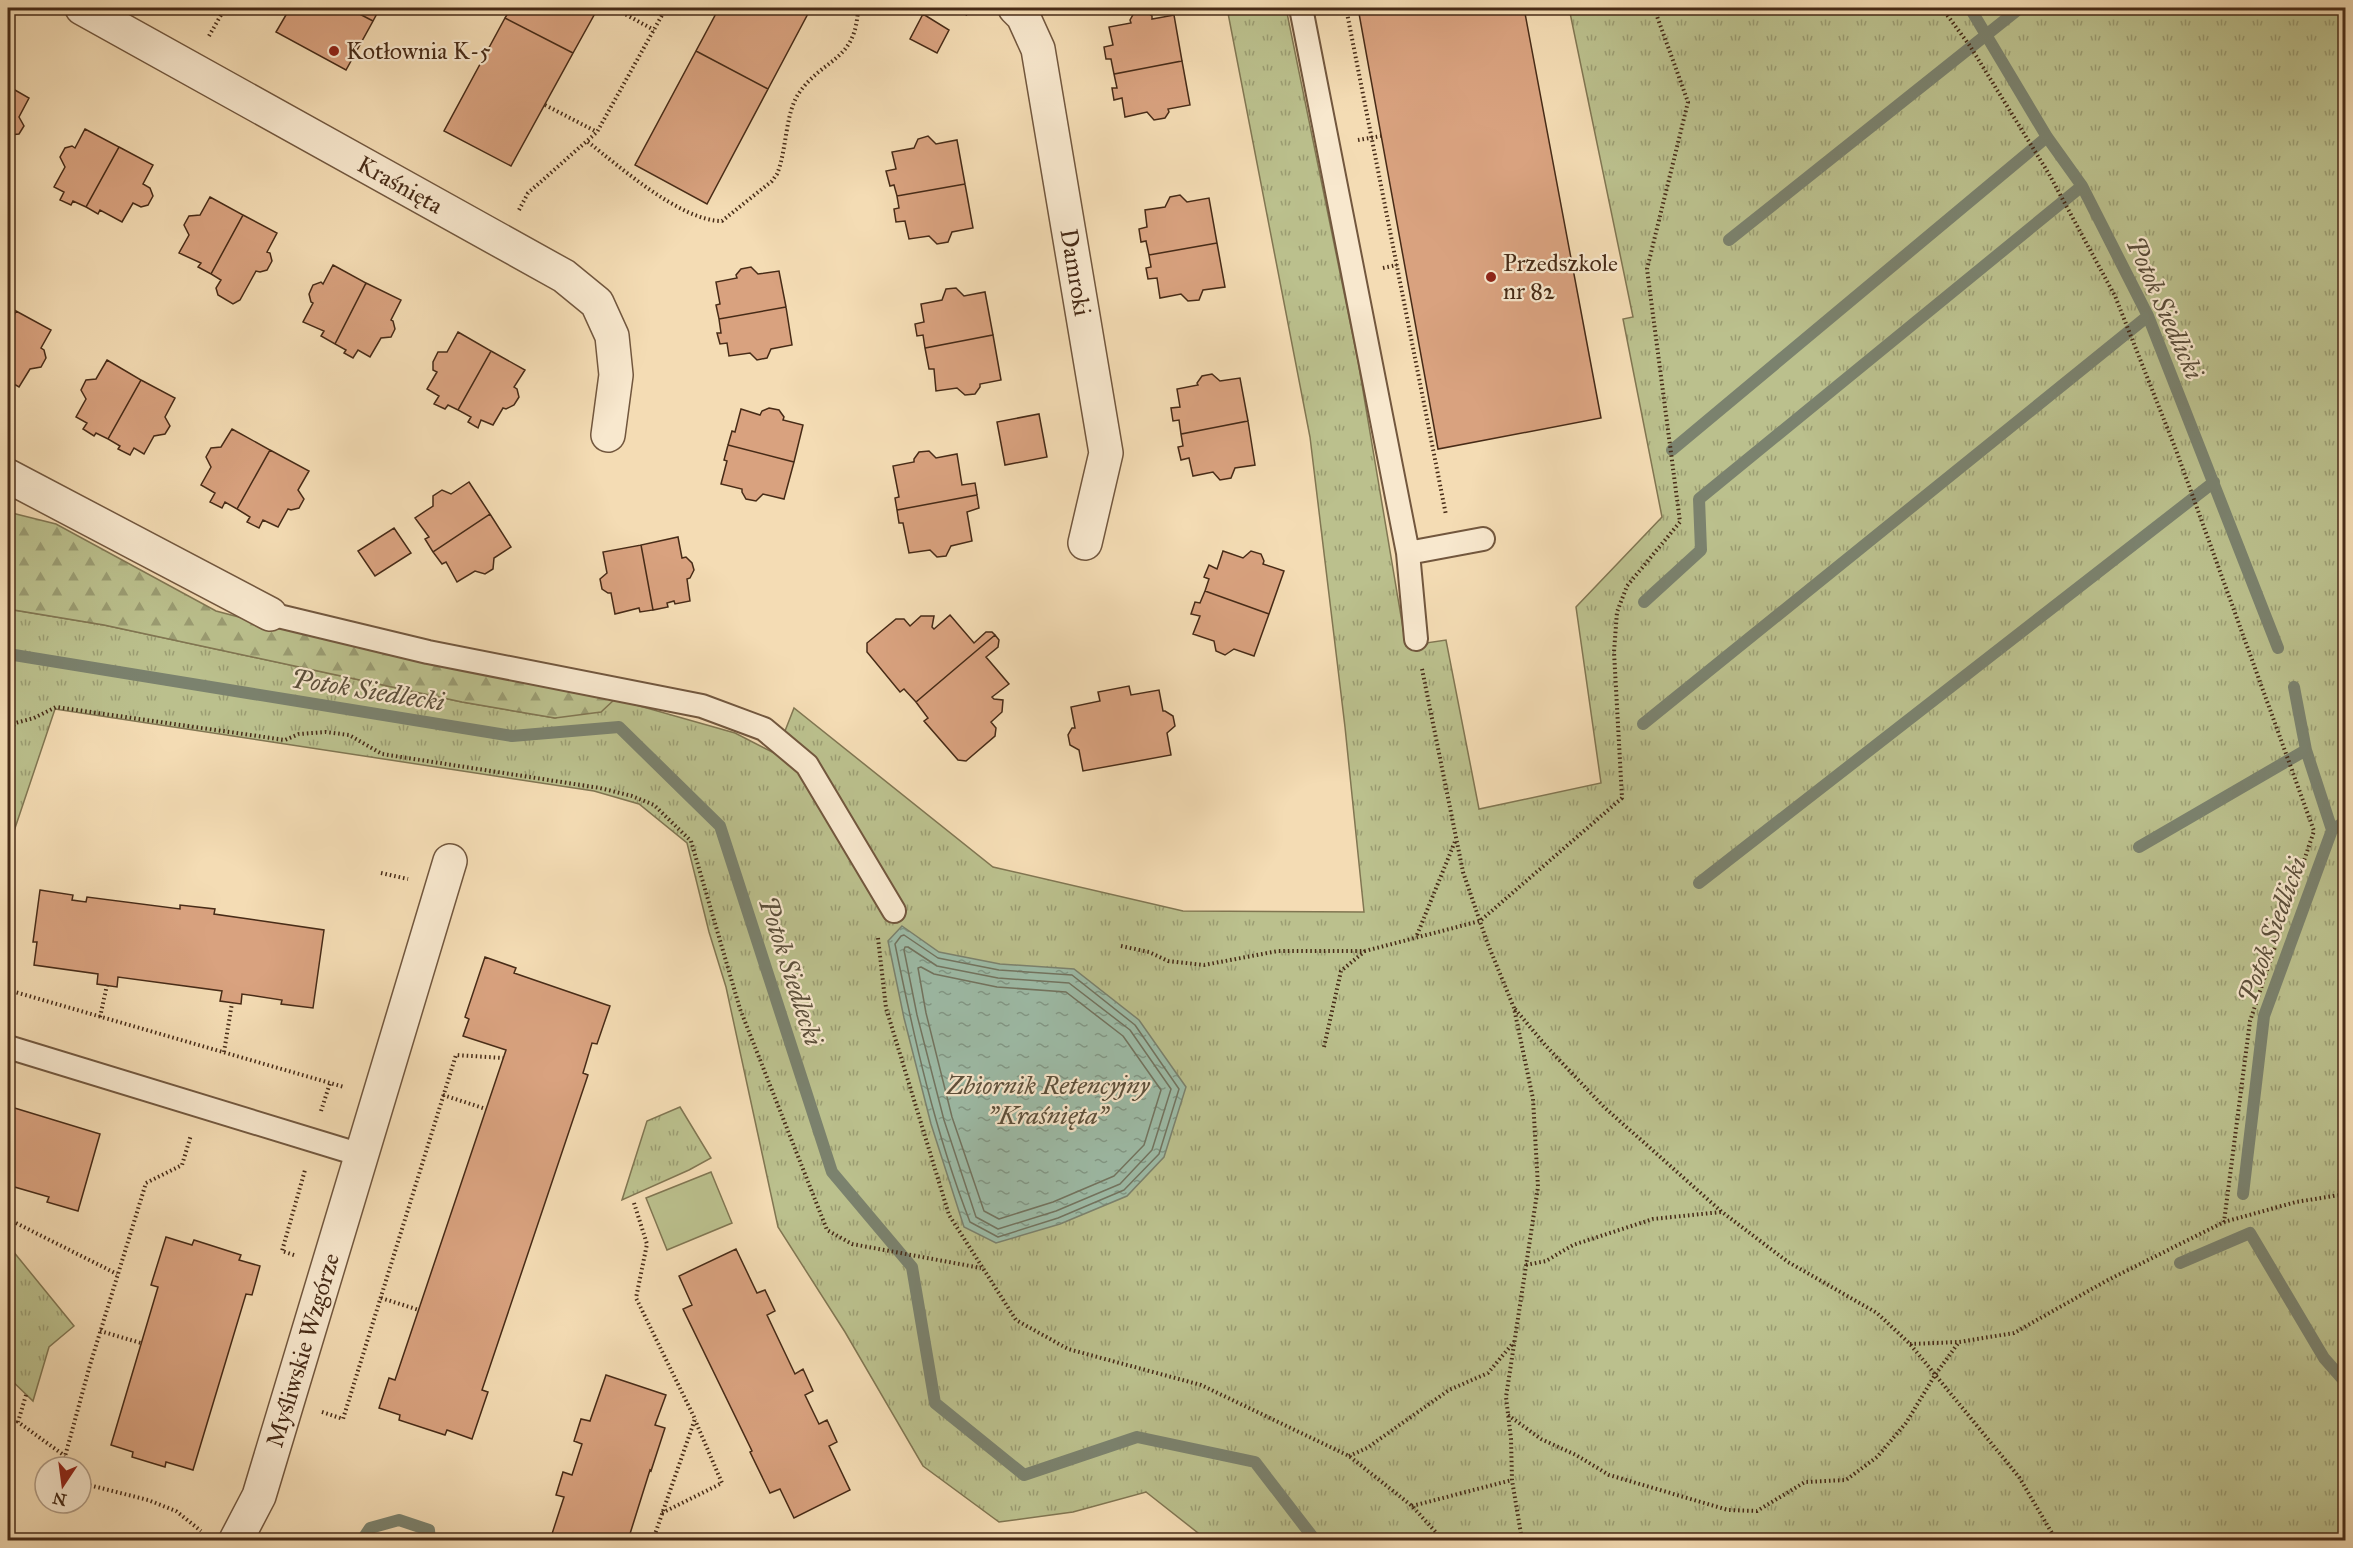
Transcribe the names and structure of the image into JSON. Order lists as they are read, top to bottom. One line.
{"streets":{"street":["Kraśnięta","Damroki","Myśliwskie Wzgórze"]},"water":["Potok Siedlicki","Potok Siedlecki","Zbiornik Retencyjny \"Kraśnięta\""],"places":["Kotłownia K-5","Przedszkole nr 82"],"north":"bottom"}
